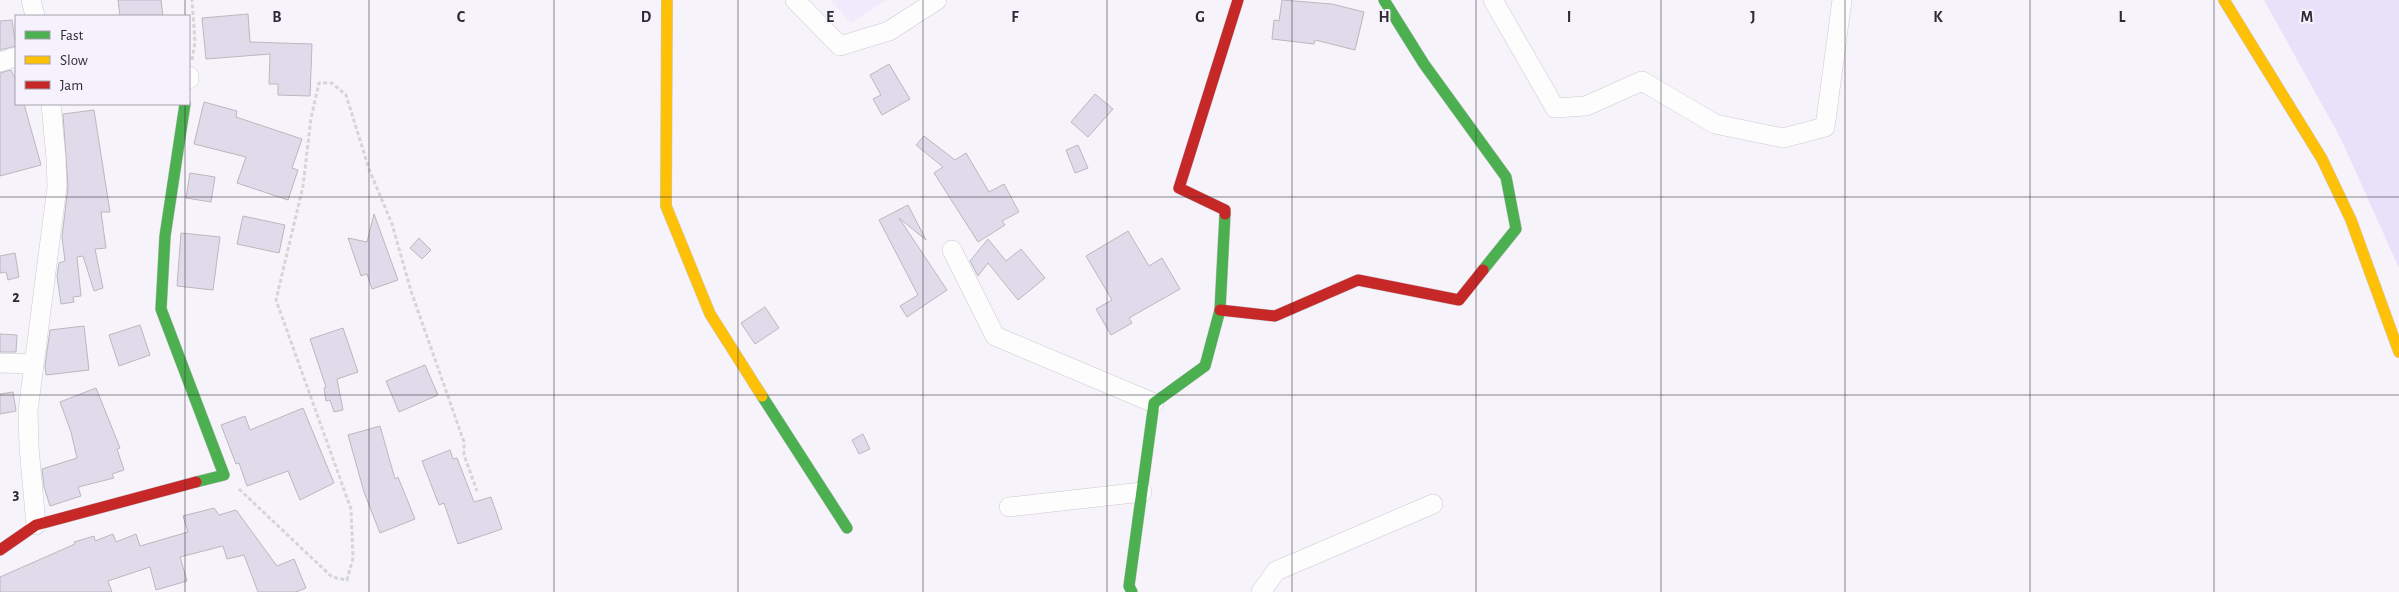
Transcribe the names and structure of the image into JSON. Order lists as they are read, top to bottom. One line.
{"legend":["Fast","Slow","Jam"],"grid":{"columns":["B","C","D","E","F","G","H","I","J","K","L","M"],"rows":["2","3"]}}
